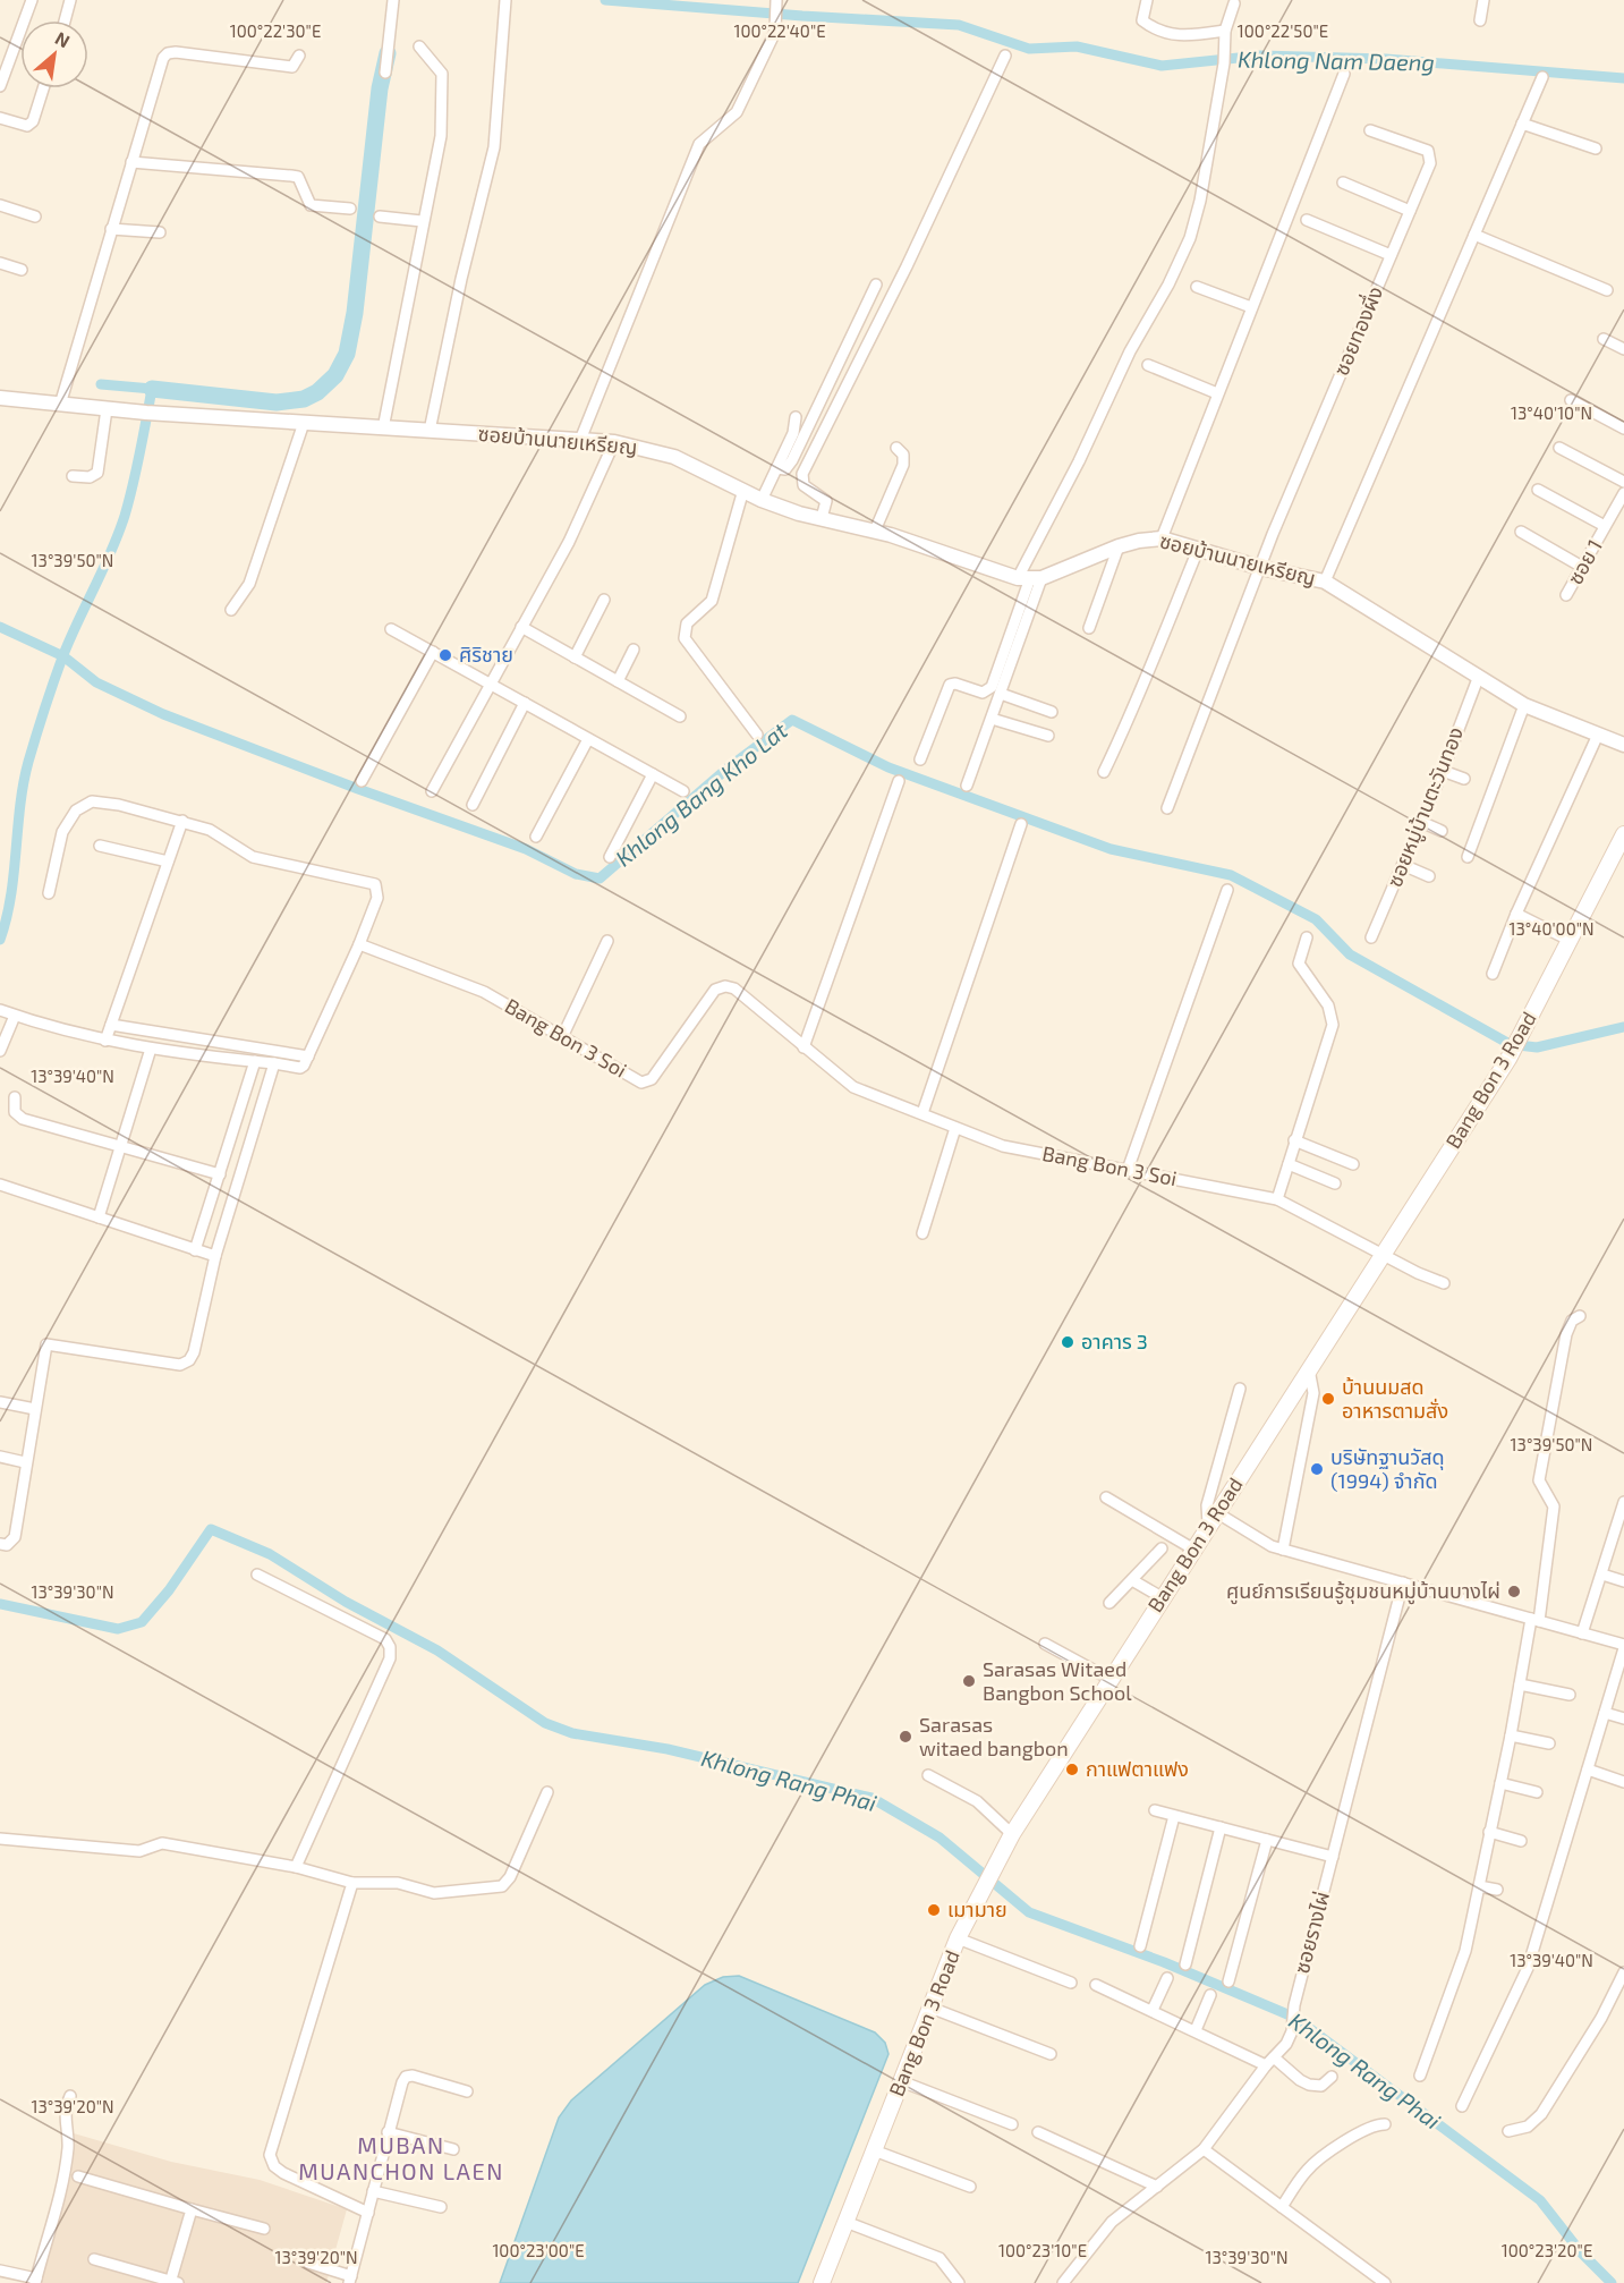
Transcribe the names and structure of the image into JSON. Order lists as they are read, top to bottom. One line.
{"streets":{"main road":["Bang Bon 3 Road"],"street":["ซอยทองผึ่ง","ซอยบ้านนายเหรียญ","ซอย 1","ซอยหมู่บ้านตะวันทอง","Bang Bon 3 Soi","ซอยรางไผ่"]},"crossings":[["ซอยทองผึ่ง","ซอยบ้านนายเหรียญ"],["ซอยบ้านนายเหรียญ","ซอยหมู่บ้านตะวันทอง"],["Bang Bon 3 Soi","Bang Bon 3 Road"]],"districts":["MUBAN MUANCHON LAEN"],"water":["Khlong Nam Daeng","Khlong Bang Kho Lat","Khlong Rang Phai"],"places":["ศิริชาย","อาคาร 3","บ้านนมสด อาหารตามสั่ง","บริษัทฐานวัสดุ (1994) จำกัด","ศูนย์การเรียนรู้ชุมชนหมู่บ้านบางไผ่","Sarasas Witaed Bangbon School","Sarasas witaed bangbon","กาแฟตาแฟง","เมามาย"],"north":"top right","coordinates":["100°22'30\"E","100°22'40\"E","100°22'50\"E","13°40'10\"N","13°39'50\"N","13°40'00\"N","13°39'40\"N","13°39'30\"N","13°39'20\"N","100°23'00\"E","100°23'10\"E","100°23'20\"E"]}
